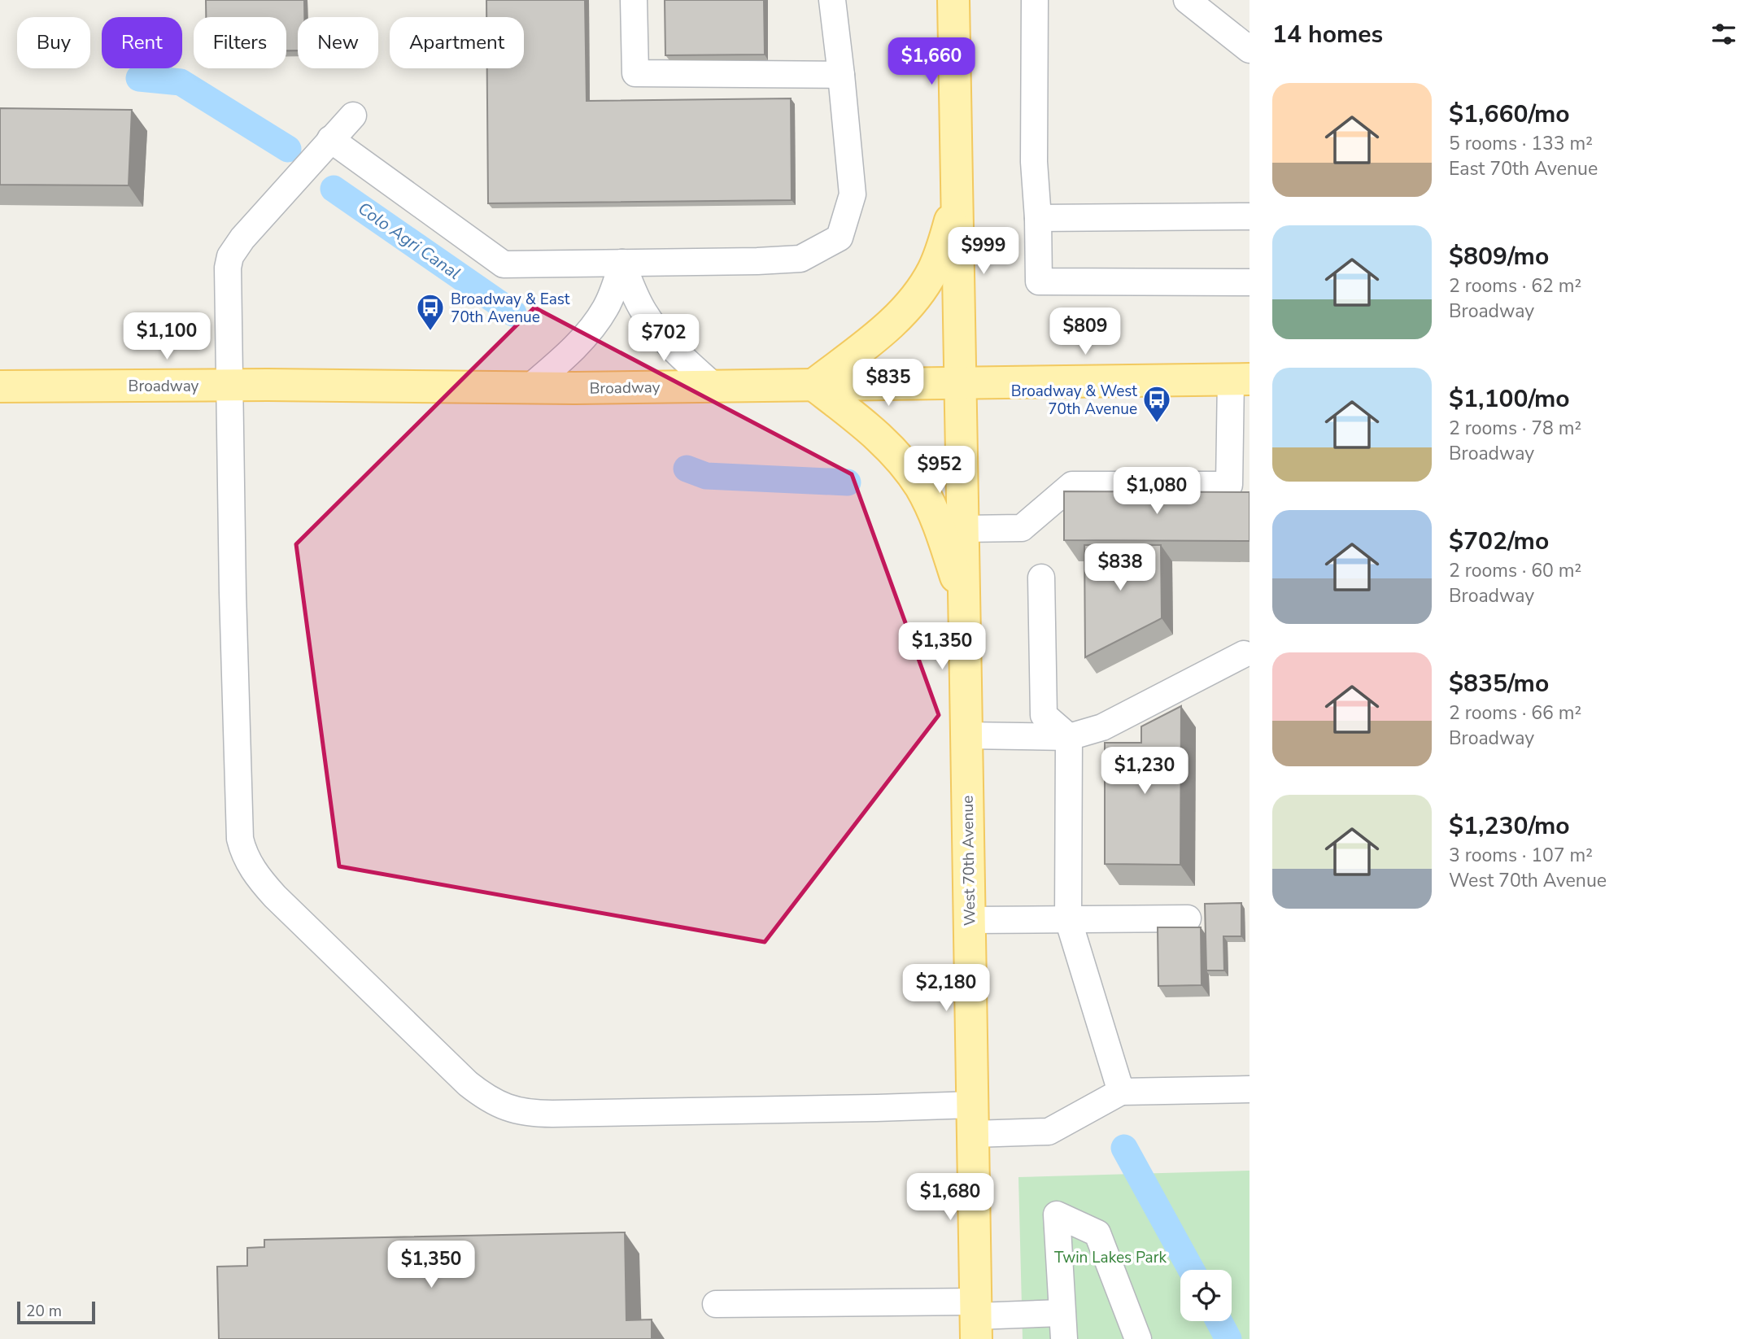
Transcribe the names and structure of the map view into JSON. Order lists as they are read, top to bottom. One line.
{"streets":{"main road":["Broadway","West 70th Avenue"]},"crossings":[["Broadway","West 70th Avenue"]],"water":["Colo Agri Canal"],"parks":["Twin Lakes Park"],"places":{"bus stop":["Broadway & East 70th Avenue","Broadway & West 70th Avenue"]},"scale_bar":"20 m","page":{"heading":"14 homes","chip":["Buy","Rent","Filters","New","Apartment"],"price":["$1,660","$999","$809","$1,100","$702","$835","$952","$1,080","$838","$1,350","$1,230","$2,180","$1,680","$1,350"],"list":[{"name":"$1,660/mo","note":"5 rooms · 133 m² · East 70th Avenue"},{"name":"$809/mo","note":"2 rooms · 62 m² · Broadway"},{"name":"$1,100/mo","note":"2 rooms · 78 m² · Broadway"},{"name":"$702/mo","note":"2 rooms · 60 m² · Broadway"},{"name":"$835/mo","note":"2 rooms · 66 m² · Broadway"},{"name":"$1,230/mo","note":"3 rooms · 107 m² · West 70th Avenue"}],"scale":"20 m"}}
